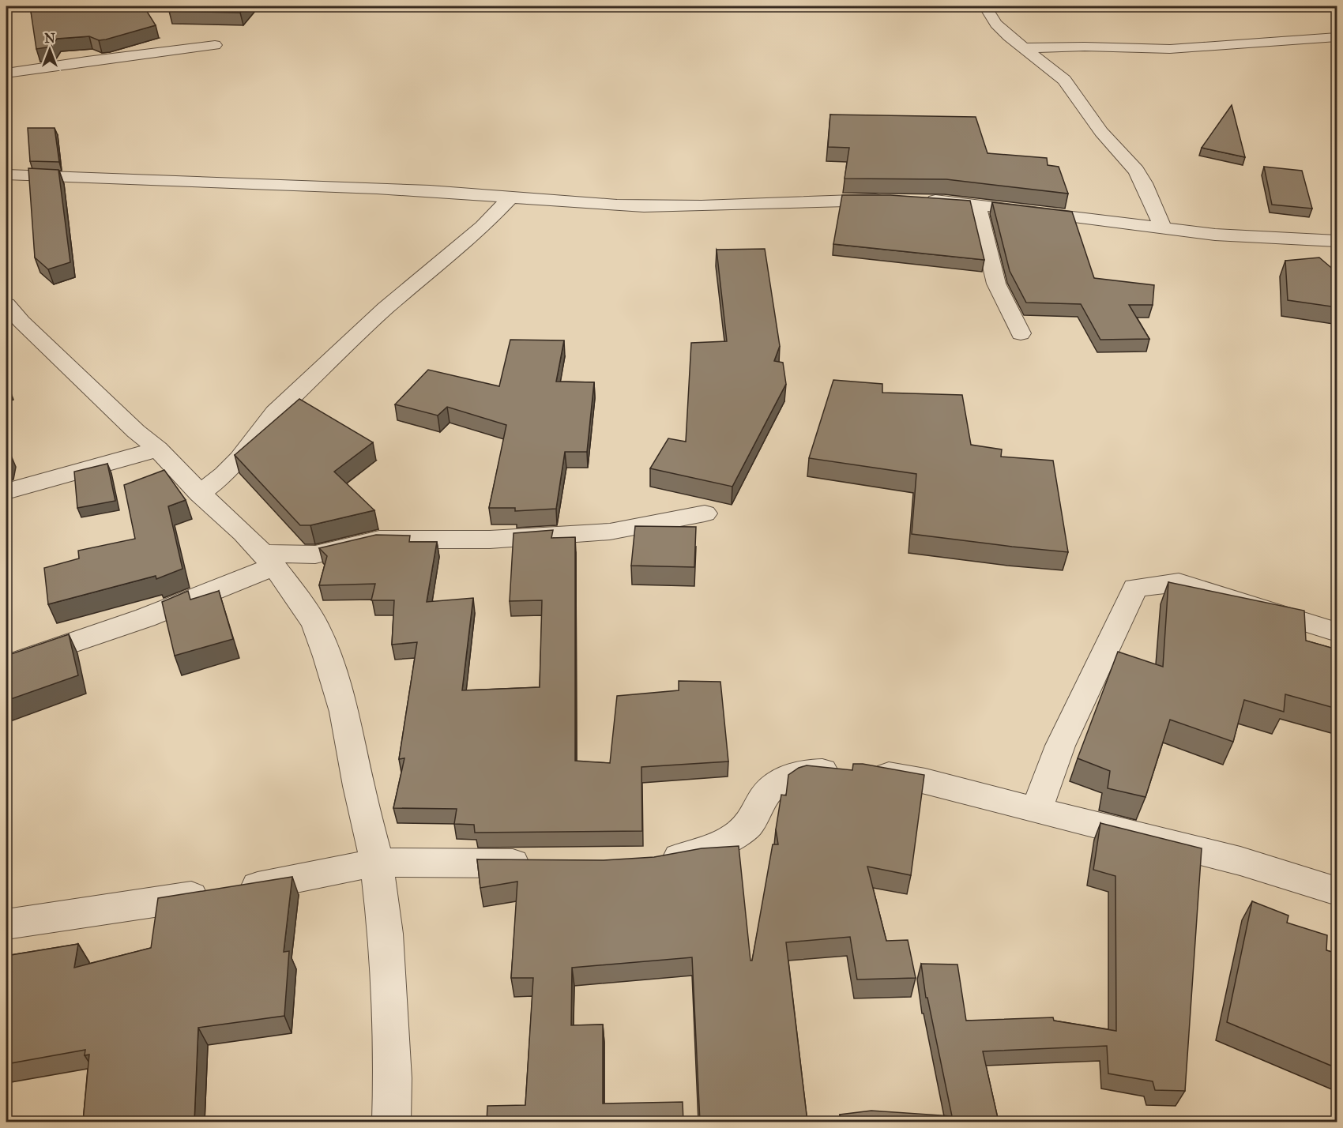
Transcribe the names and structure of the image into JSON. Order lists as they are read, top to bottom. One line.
{"north":"top"}
